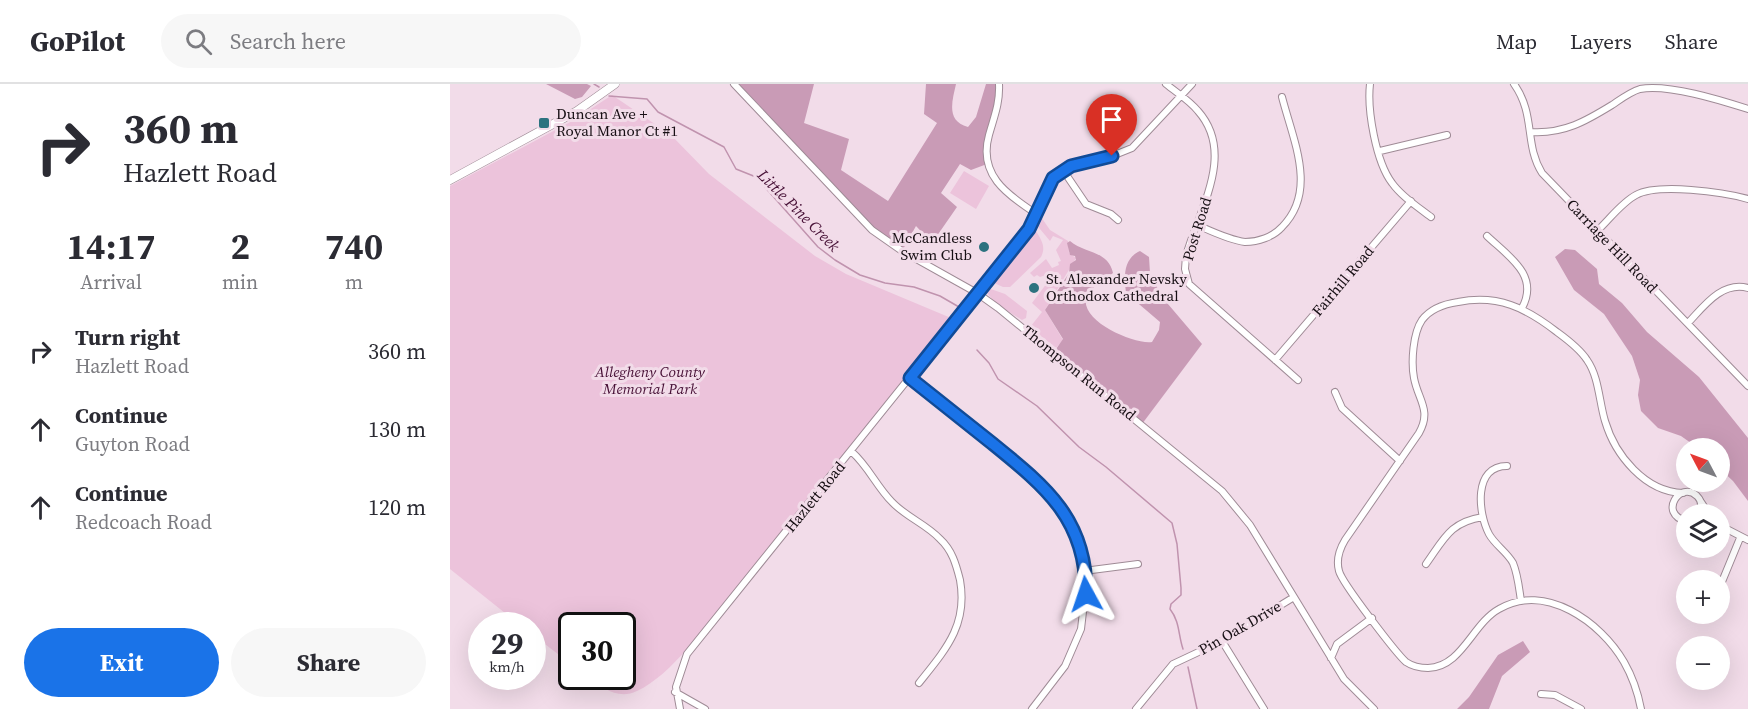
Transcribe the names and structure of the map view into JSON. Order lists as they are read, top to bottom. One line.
{"streets":{"street":["Post Road","Carriage Hill Road","Fairhill Road","Thompson Run Road","Hazlett Road","Pin Oak Drive"]},"crossings":[["Post Road","Fairhill Road"],["Thompson Run Road","Hazlett Road"],["Thompson Run Road","Pin Oak Drive"]],"water":["Little Pine Creek"],"parks":["Allegheny County Memorial Park"],"places":{"transit":["Duncan Ave + Royal Manor Ct #1"],"other":["McCandless Swim Club","St. Alexander Nevsky Orthodox Cathedral"]},"north":"top left","page":{"header":"GoPilot","search":"Search here","nav":["Map","Layers","Share"],"turn":["360 m","Hazlett Road"],"eta":["14:17","Arrival","2","min","740","m"],"list":[{"name":"Turn right","note":"Hazlett Road","value":"360 m"},{"name":"Continue","note":"Guyton Road","value":"130 m"},{"name":"Continue","note":"Redcoach Road","value":"120 m"}],"map_buttons":["+","−"],"speed":"29 km/h","limit":"30","buttons":["Exit","Share"]}}
